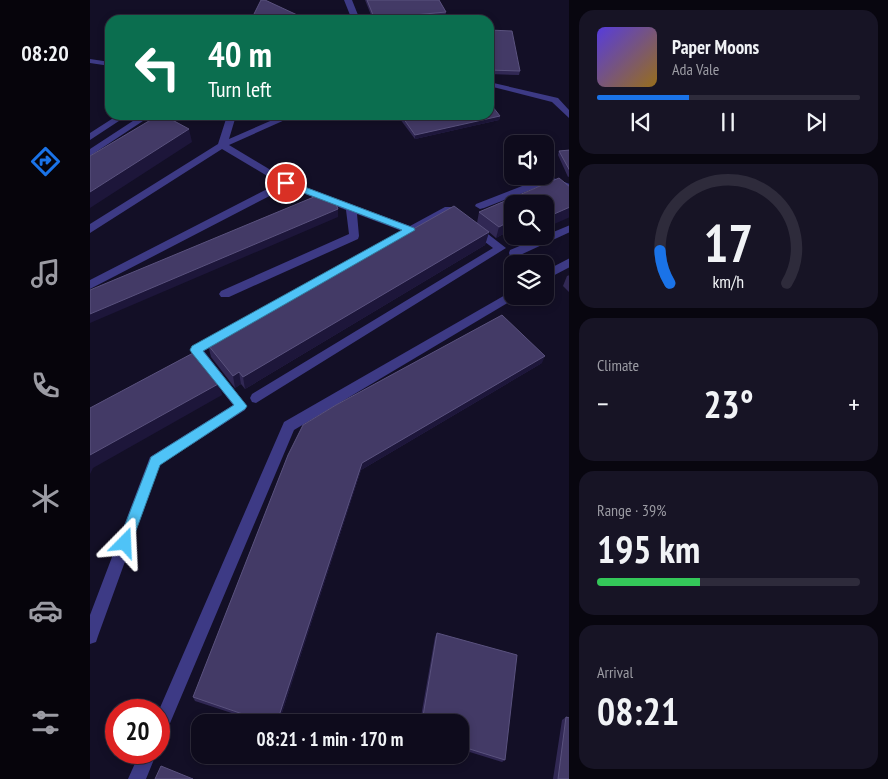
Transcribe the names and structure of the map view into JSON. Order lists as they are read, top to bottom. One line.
{"page":{"tabs":"08:20","turn":["40 m","Turn left"],"song":["Paper Moons","Ada Vale"],"tile":["Climate",["Range · 39%","195 km"],["Arrival","08:21"]],"heat":["−","23°","+"],"limit":"20","trip":"08:21 · 1 min · 170 m","gauge":["17","km/h"]}}
